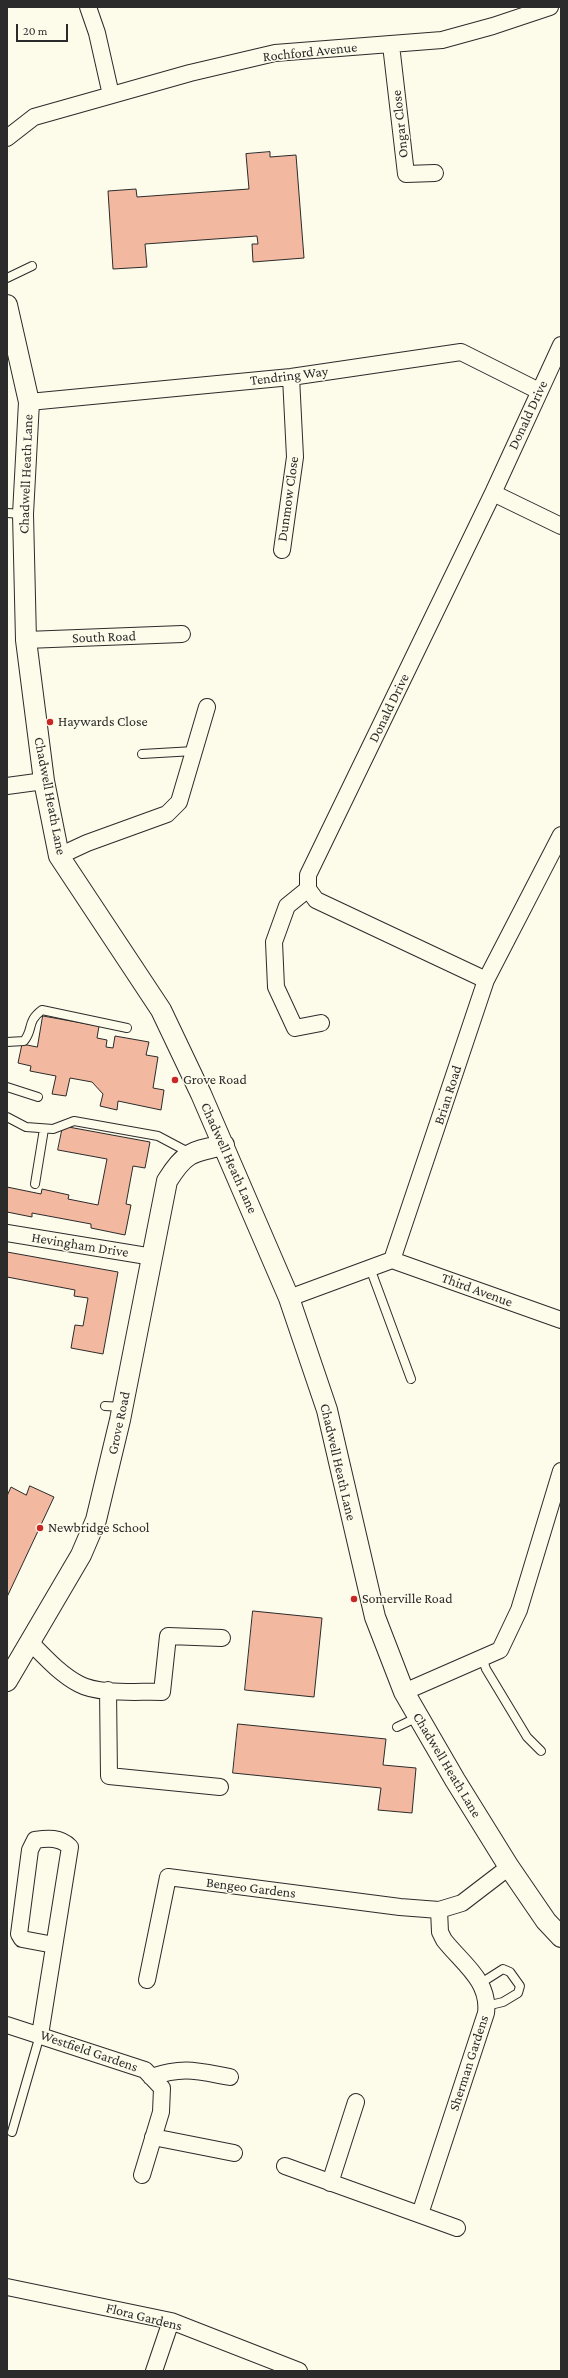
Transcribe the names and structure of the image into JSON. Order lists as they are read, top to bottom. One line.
{"streets":{"street":["Rochford Avenue","Ongar Close","Tendring Way","Donald Drive","Chadwell Heath Lane","Dunmow Close","South Road","Brian Road","Hevingham Drive","Third Avenue","Grove Road","Bengeo Gardens","Westfield Gardens","Sherman Gardens","Flora Gardens"]},"crossings":[["Rochford Avenue","Ongar Close"],["Tendring Way","Donald Drive"],["Tendring Way","Chadwell Heath Lane"],["Tendring Way","Dunmow Close"],["Chadwell Heath Lane","South Road"],["Brian Road","Third Avenue"],["Hevingham Drive","Grove Road"],["Bengeo Gardens","Sherman Gardens"]],"places":["Haywards Close","Grove Road","Newbridge School","Somerville Road"],"scale_bar":"20 m"}
